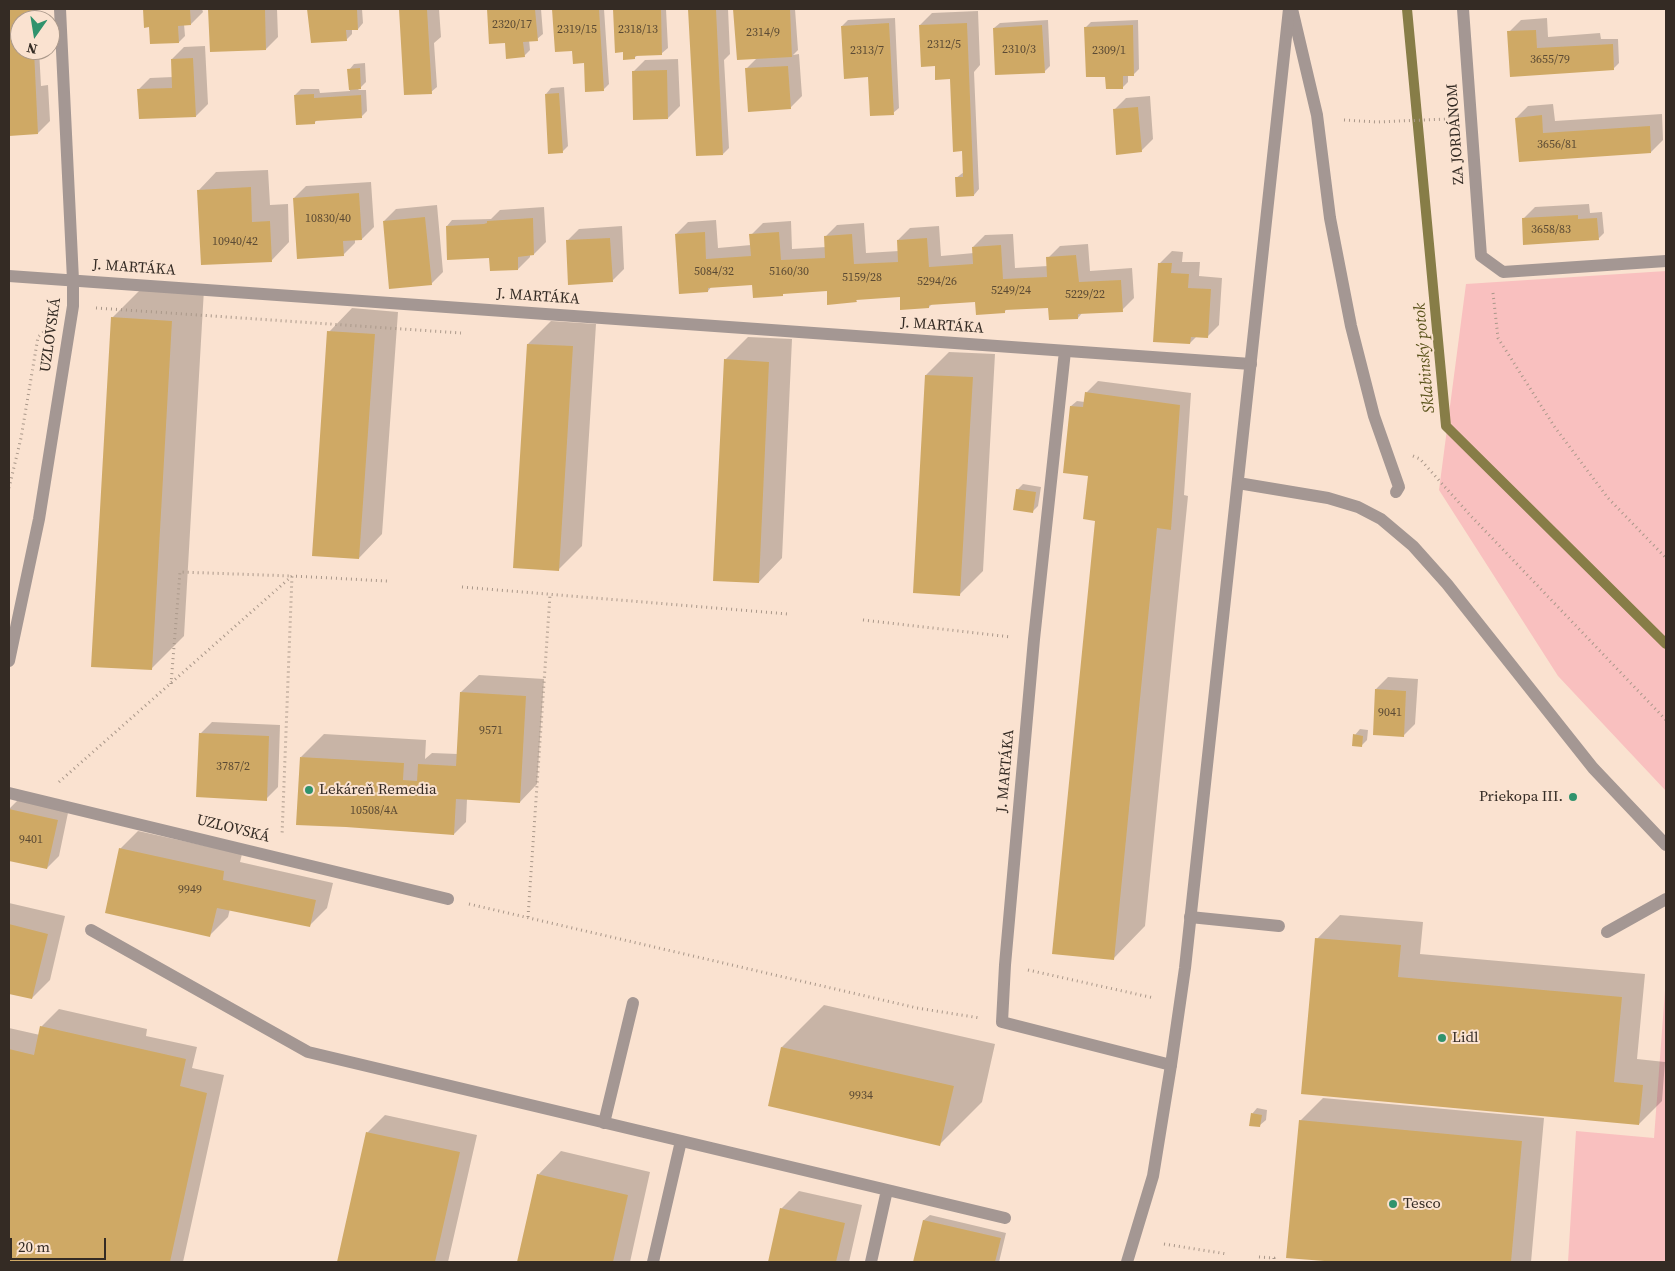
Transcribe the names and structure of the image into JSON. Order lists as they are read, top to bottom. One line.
{"streets":{"street":["ZA JORDÁNOM","J. MARTÁKA","UZLOVSKÁ"]},"crossings":[["J. MARTÁKA","UZLOVSKÁ"]],"water":["Sklabinský potok"],"places":["Lekáreň Remedia","Priekopa III.","Lidl","Tesco"],"house_numbers":["2320/17","2319/15","2318/13","2314/9","2312/5","2310/3","2313/7","2309/1","3655/79","3656/81","10830/40","3658/83","10940/42","5084/32","5160/30","5159/28","5294/26","5249/24","5229/22","9041","9571","3787/2","10508/4A","9401","9949","9934"],"scale_bar":"20 m","north":"bottom"}
